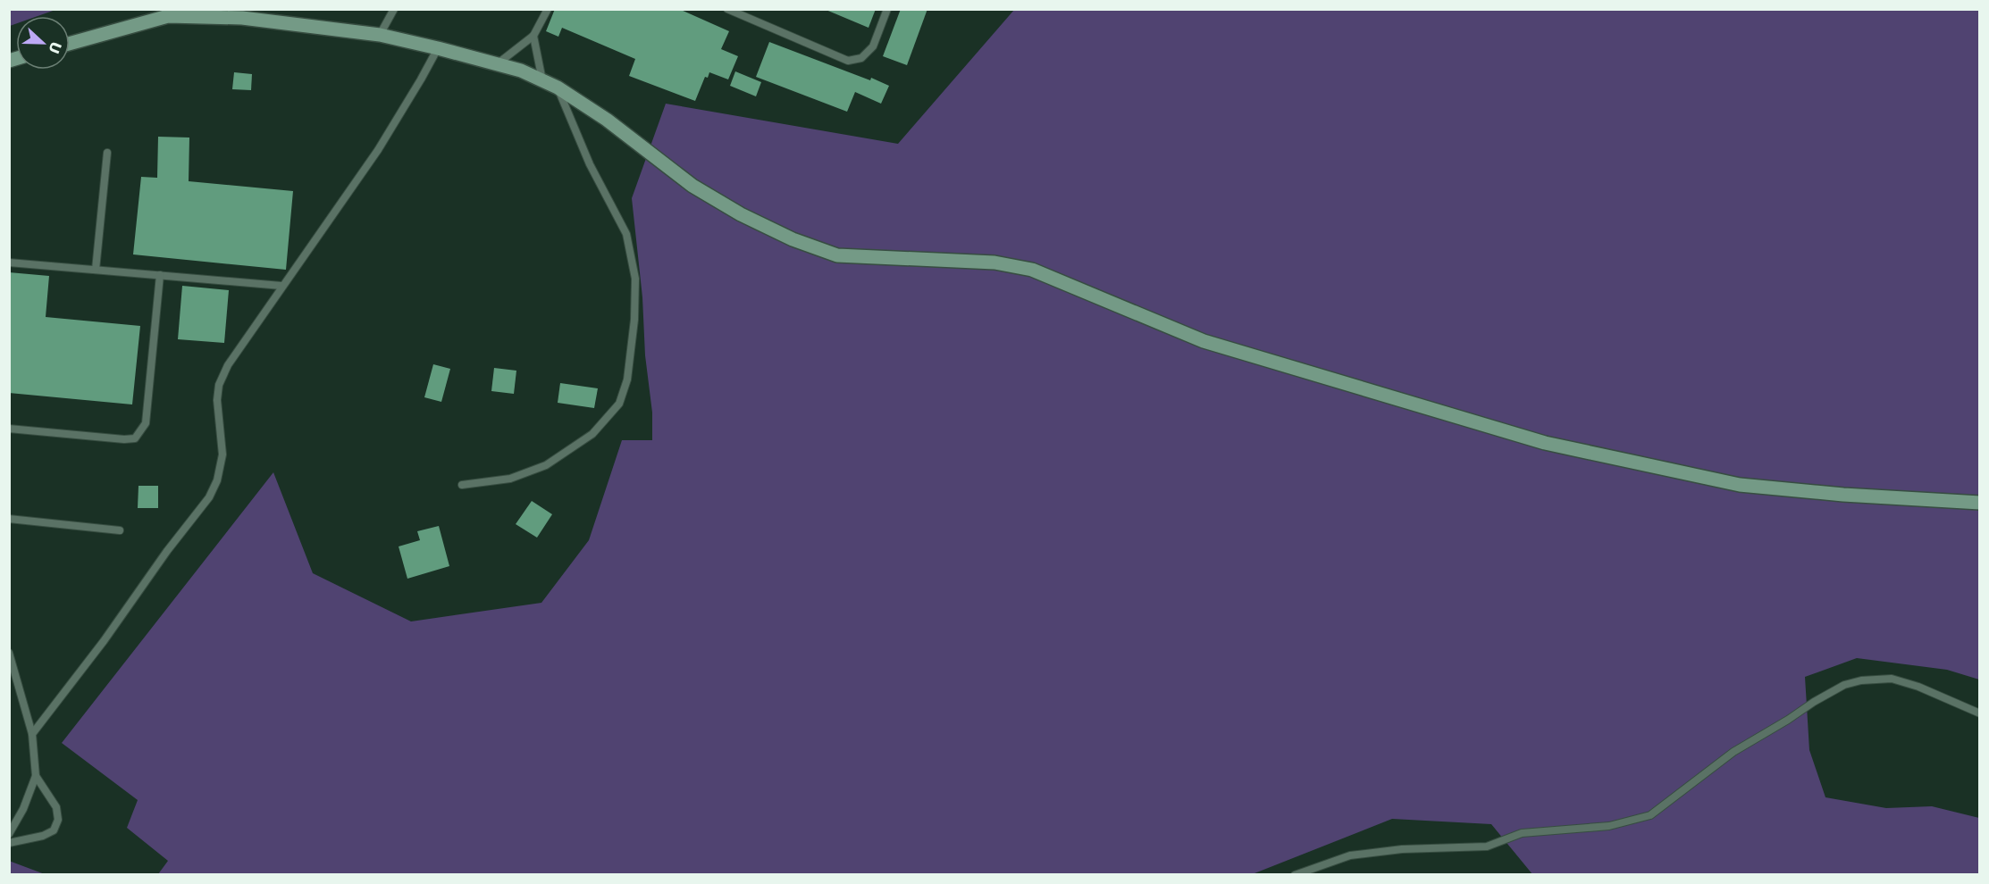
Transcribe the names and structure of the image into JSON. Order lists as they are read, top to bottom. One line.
{"north":"right"}
